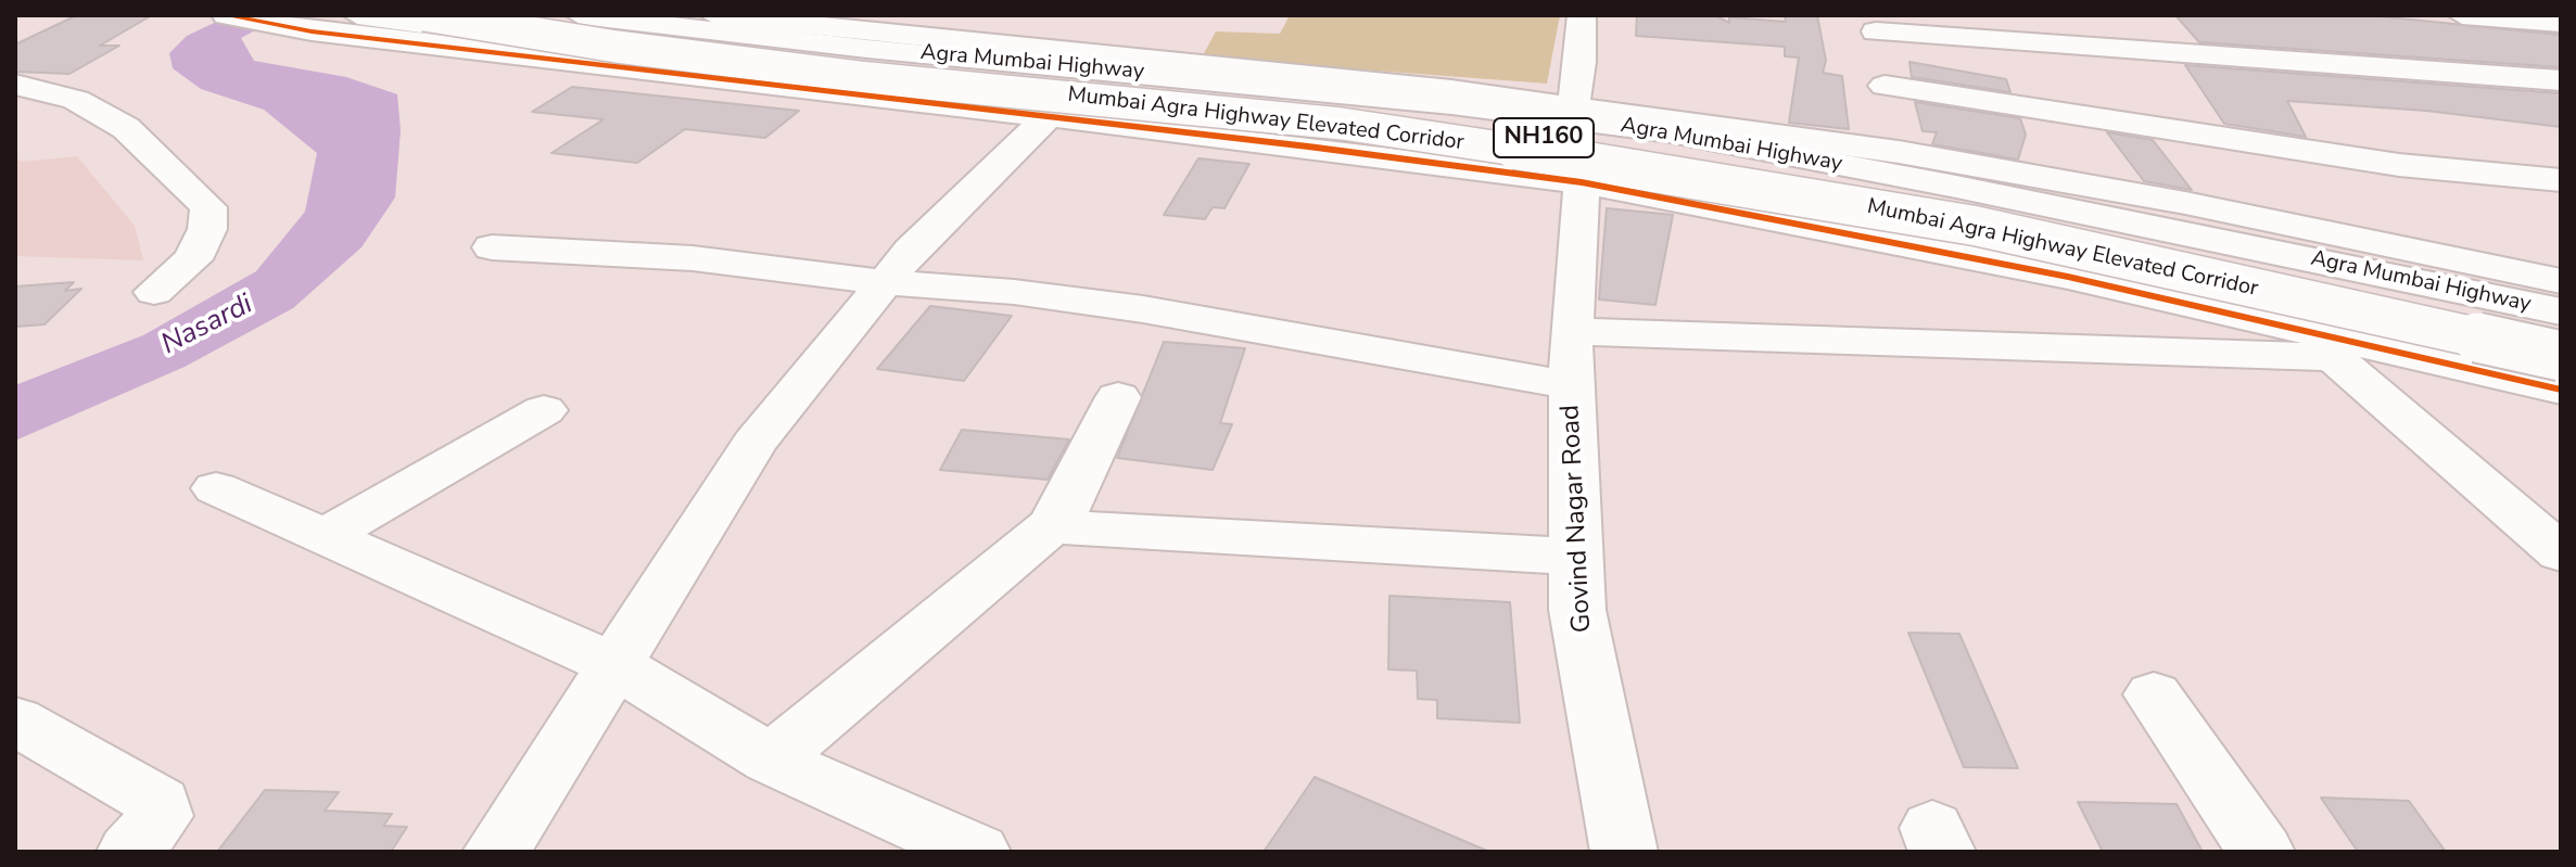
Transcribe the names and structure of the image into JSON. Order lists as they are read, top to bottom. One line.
{"streets":{"main road":["Agra Mumbai Highway","Mumbai Agra Highway Elevated Corridor","NH160","Govind Nagar Road"]},"water":["Nasardi"]}
